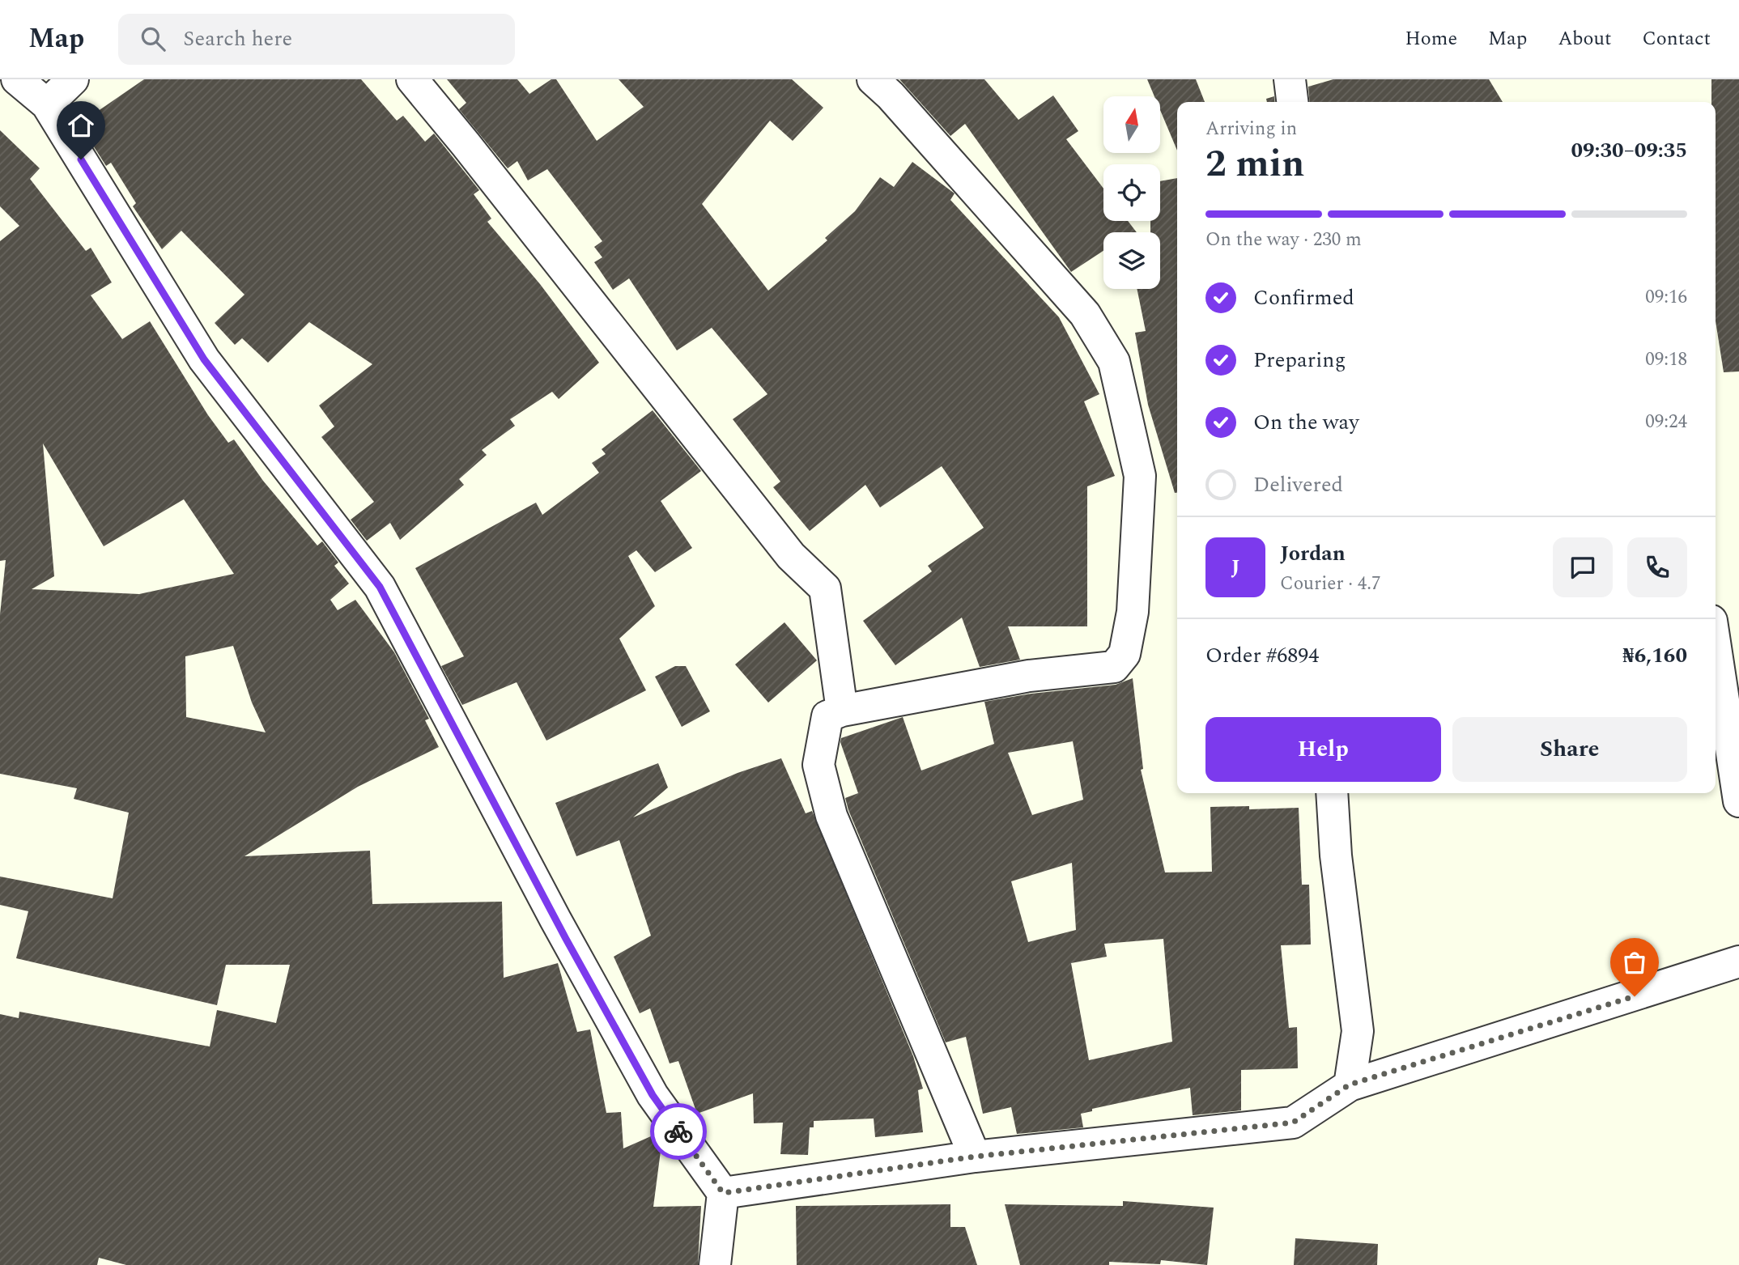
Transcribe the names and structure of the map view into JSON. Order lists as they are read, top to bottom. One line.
{"north":"top","page":{"header":"Map","search":"Search here","nav":["Home","Map","About","Contact"],"heading":["2 min","Arriving in","09:30–09:35"],"panel":["Jordan","Courier · 4.7","Order #6894","₦6,160"],"bar":"On the way · 230 m","list":[["Confirmed","09:16"],["Preparing","09:18"],["On the way","09:24"],"Delivered"],"round":"J","buttons":["Help","Share"]}}
